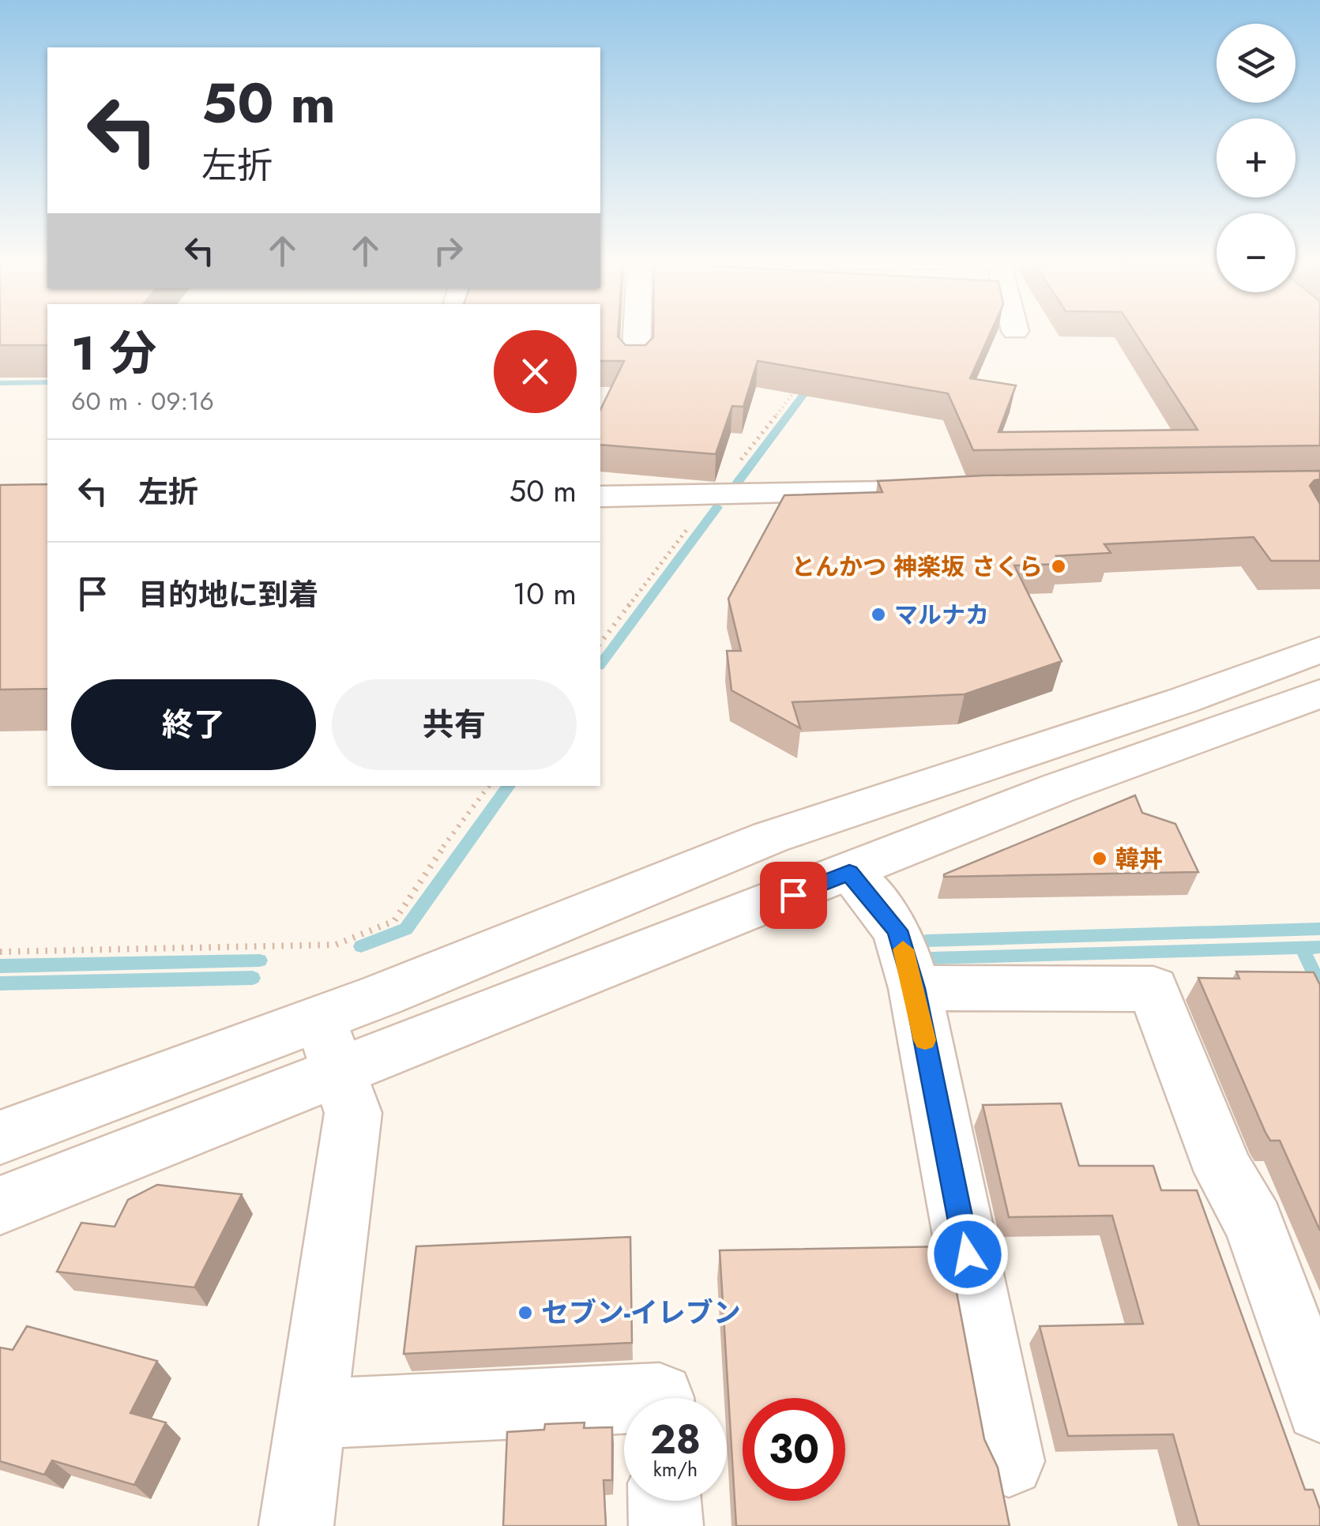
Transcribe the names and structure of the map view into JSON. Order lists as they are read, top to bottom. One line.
{"places":["とんかつ 神楽坂 さくら","マルナカ","韓丼","セブン-イレブン"],"page":{"map_buttons":["+","−"],"turn":["50 m","左折"],"heading":["1 分","60 m · 09:16"],"list":[{"name":"左折","value":"50 m"},{"name":"目的地に到着","value":"10 m"}],"buttons":["終了","共有"],"speed":"28 km/h","limit":"30"}}
